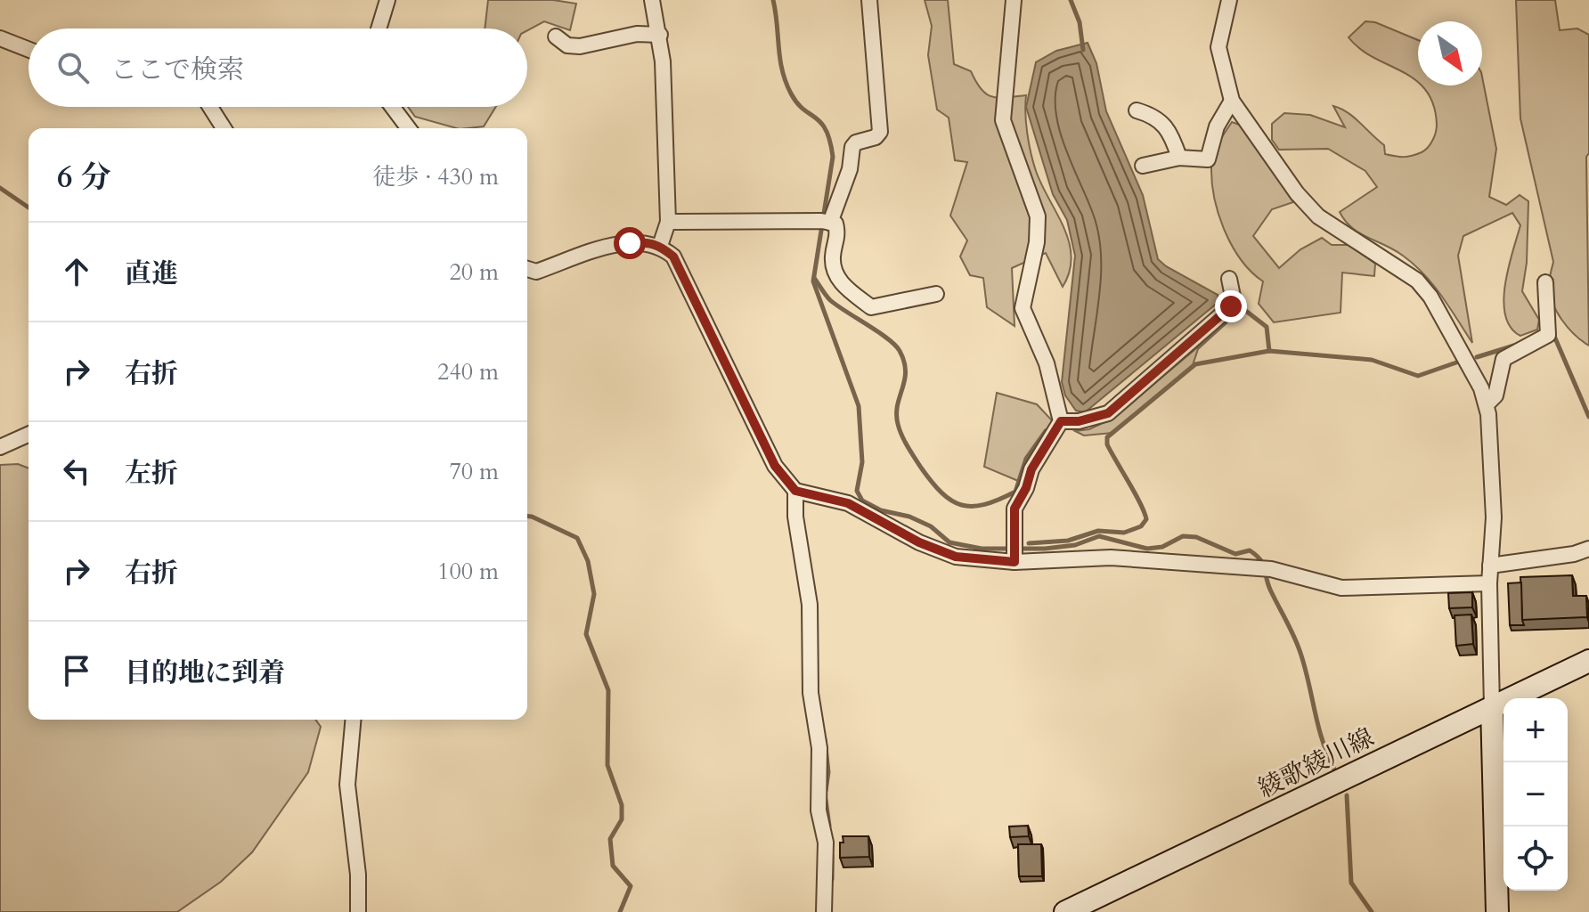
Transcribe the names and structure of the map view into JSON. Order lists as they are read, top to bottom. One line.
{"streets":{"main road":["綾歌綾川線"]},"north":"bottom right","page":{"search":"ここで検索","heading":["6 分","徒歩 · 430 m"],"list":[["直進","20 m"],["右折","240 m"],["左折","70 m"],["右折","100 m"],"目的地に到着"],"map_buttons":["+","−"]}}
